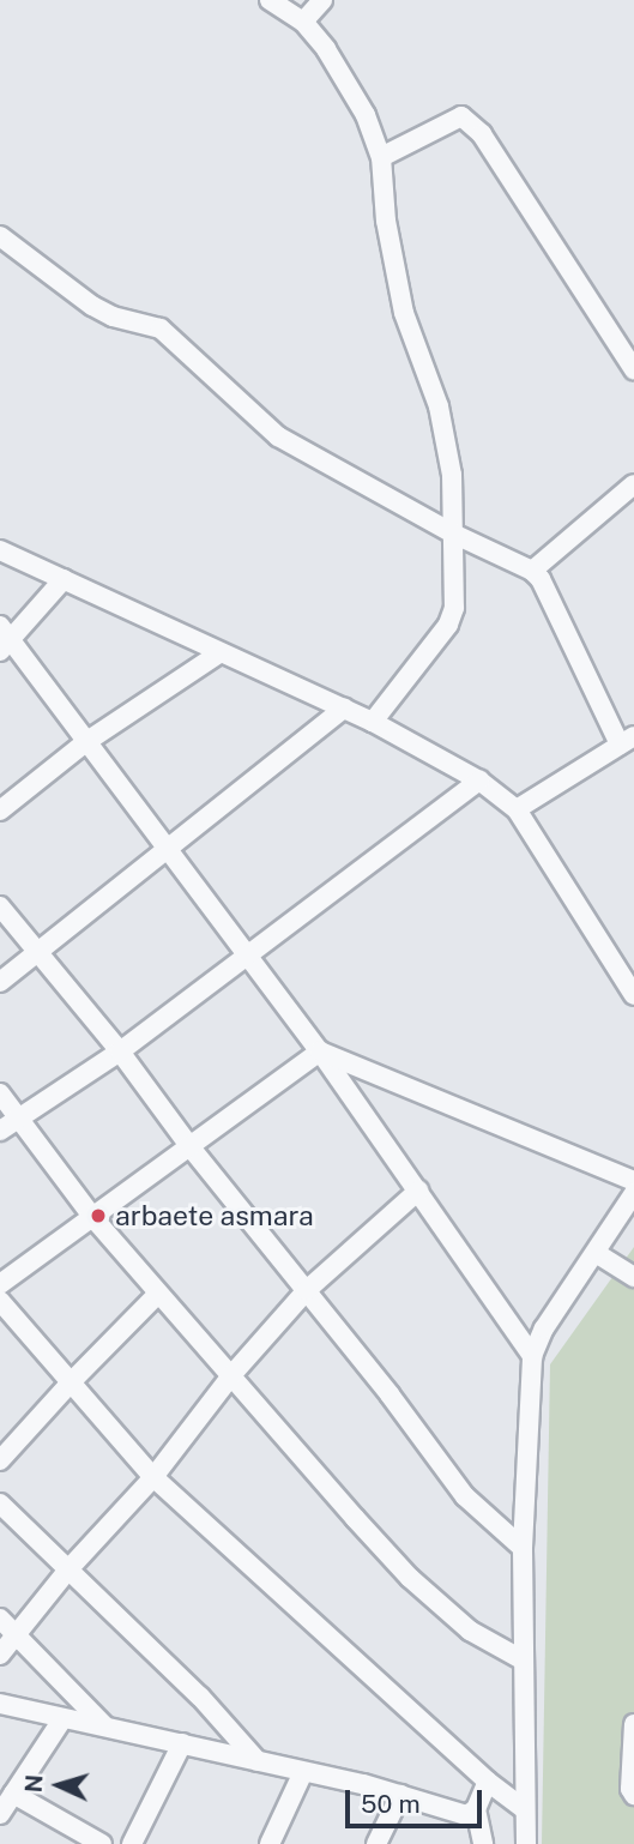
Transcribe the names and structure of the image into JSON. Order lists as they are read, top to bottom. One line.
{"places":["arbaete asmara"],"scale_bar":"50 m","north":"left"}
